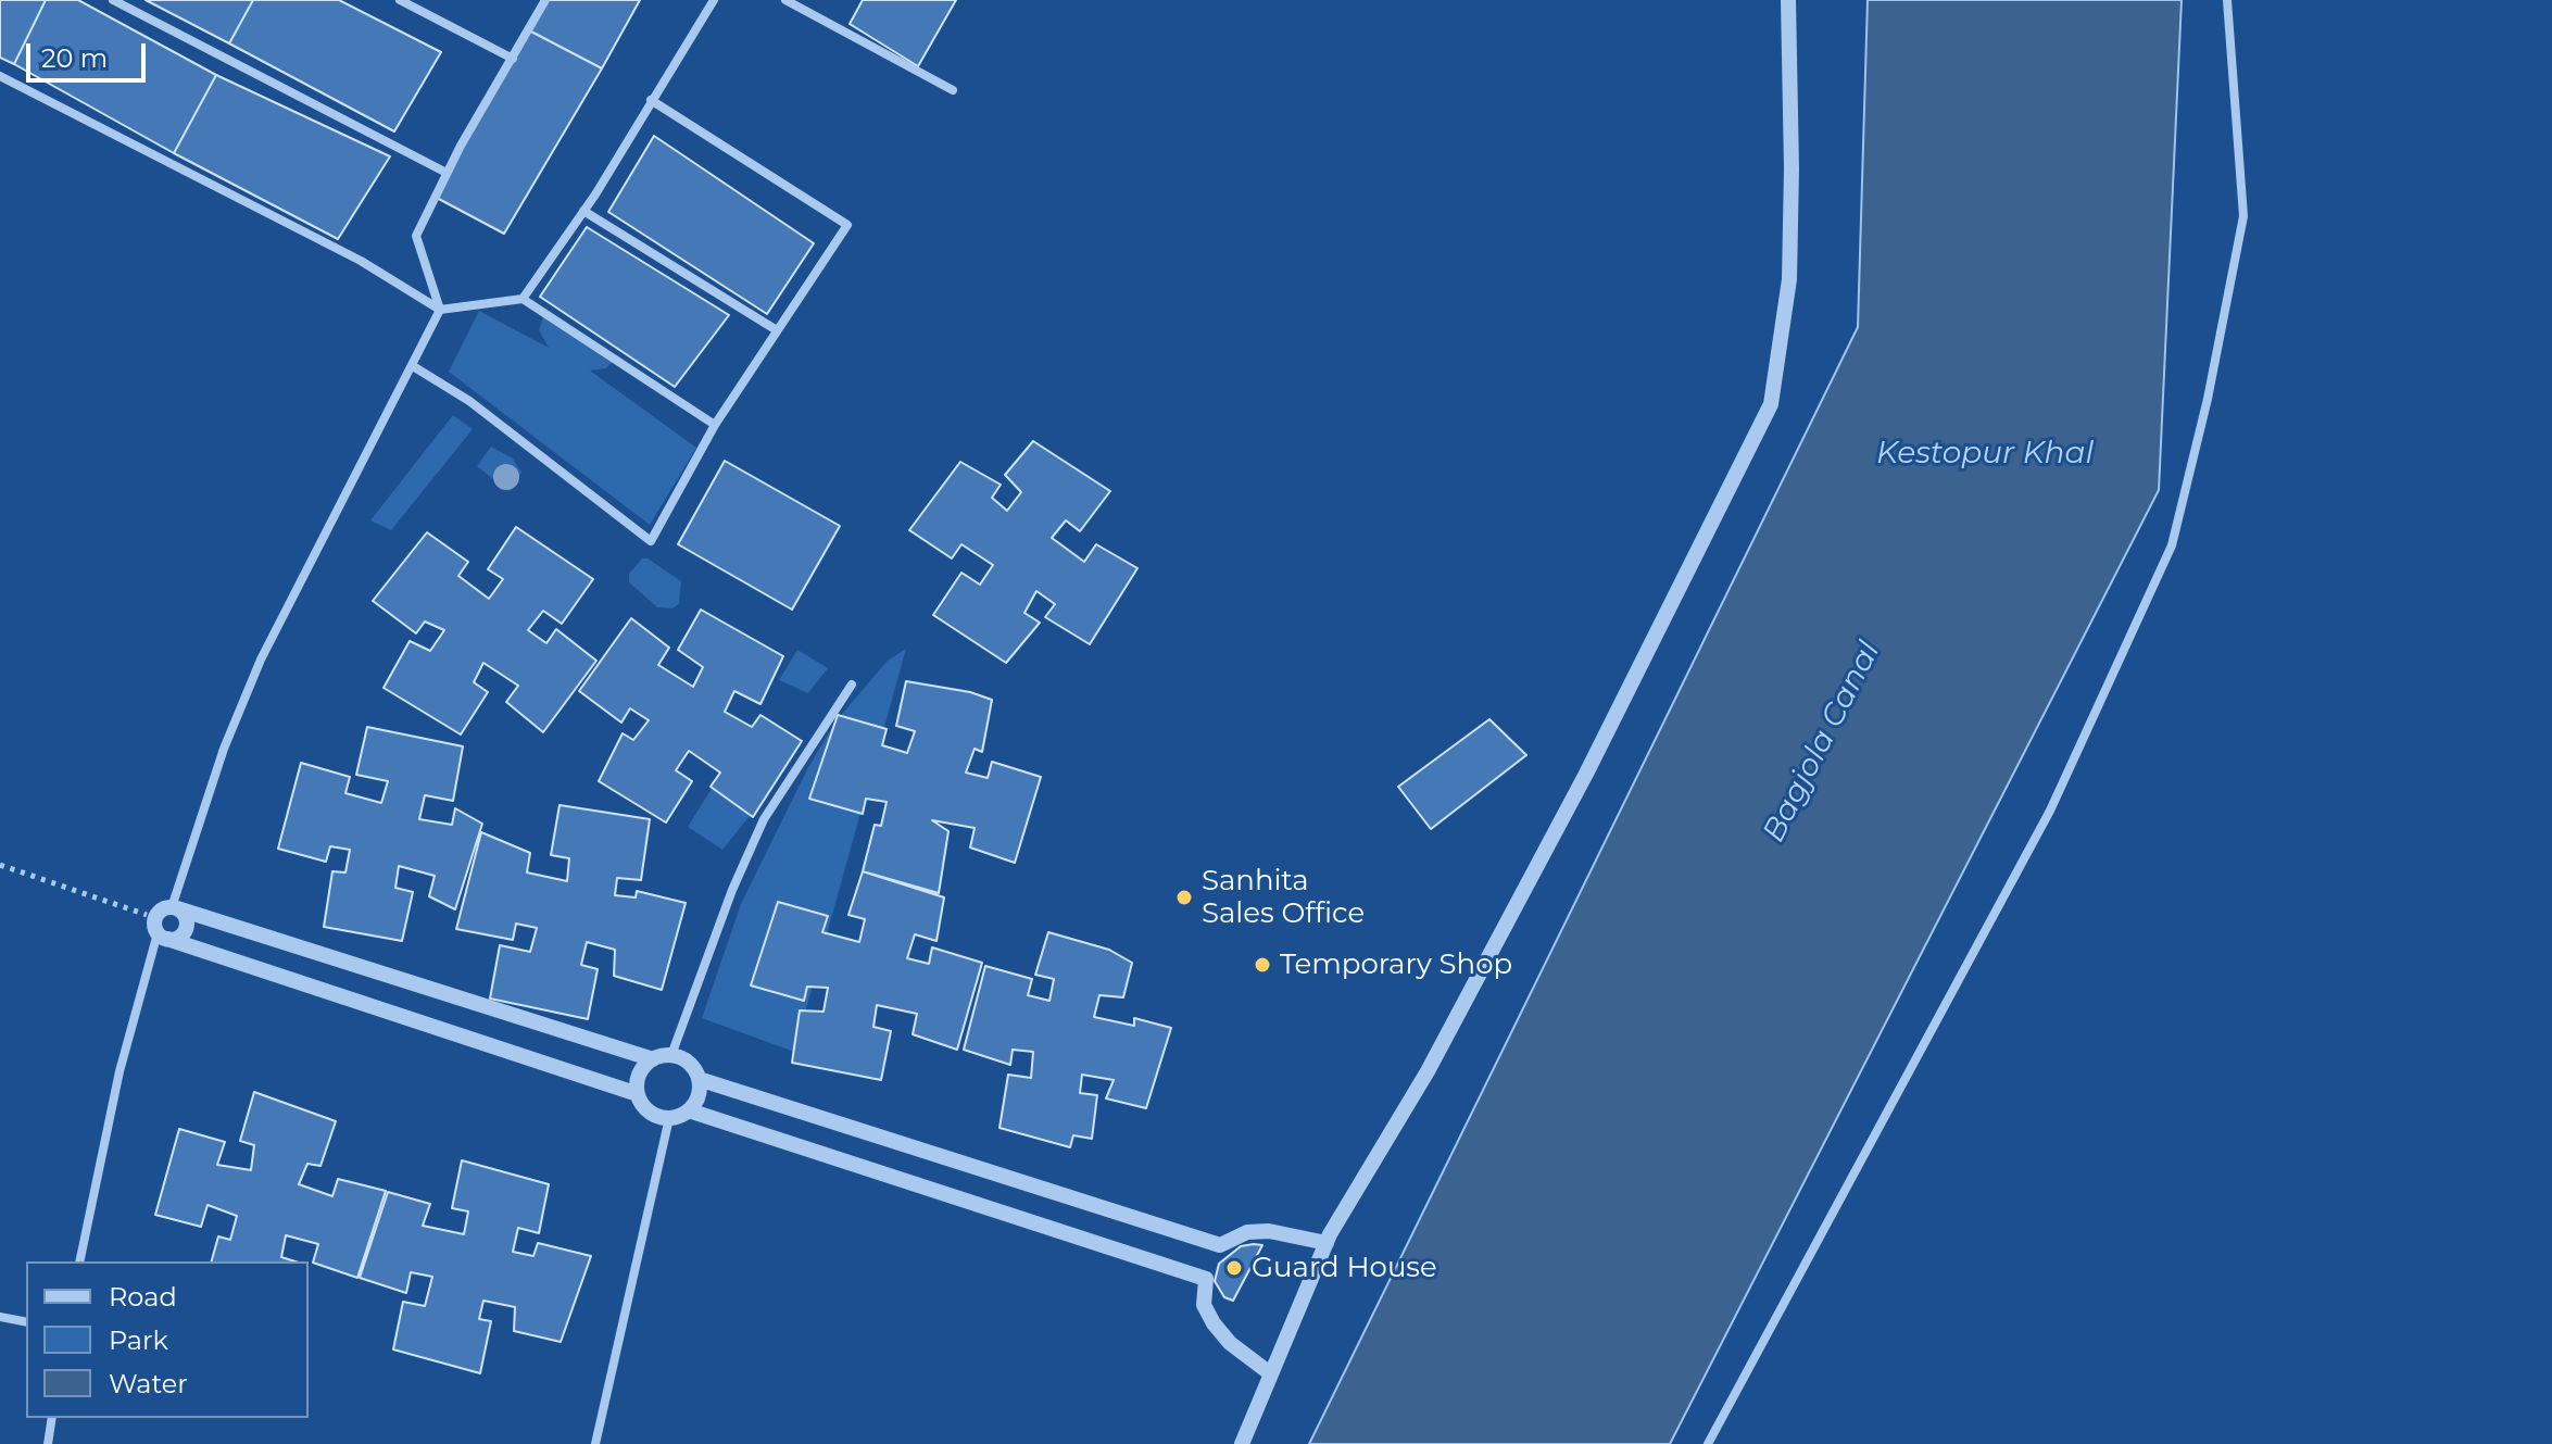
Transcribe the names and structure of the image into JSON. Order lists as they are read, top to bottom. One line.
{"water":["Kestopur Khal","Bagjola Canal"],"places":["Sanhita Sales Office","Temporary Shop","Guard House"],"legend":["Road","Park","Water"],"scale_bar":"20 m"}
